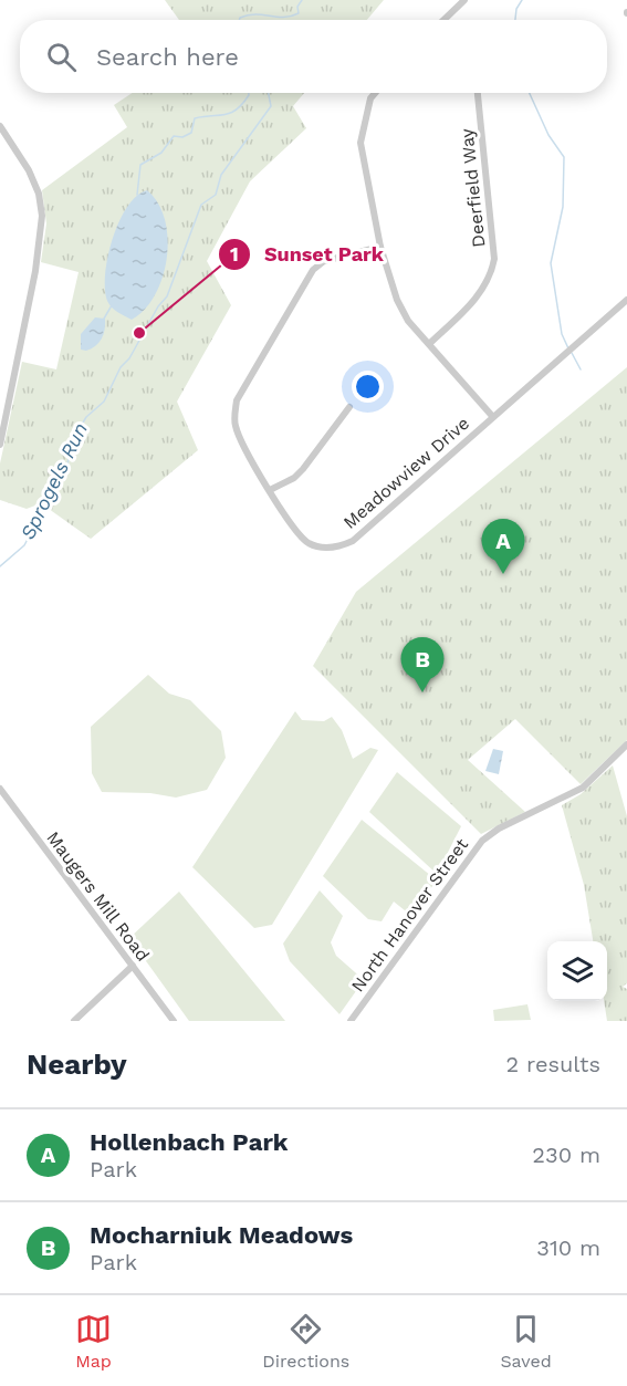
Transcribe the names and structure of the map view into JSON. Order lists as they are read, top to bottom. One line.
{"streets":{"street":["Deerfield Way","Meadowview Drive","Maugers Mill Road","North Hanover Street"]},"water":["Sprogels Run"],"places":["Sunset Park"],"page":{"search":"Search here","pins":["A","B"],"heading":["Nearby","2 results"],"list":[{"mark":"A","name":"Hollenbach Park","note":"Park","value":"230 m"},{"mark":"B","name":"Mocharniuk Meadows","note":"Park","value":"310 m"}],"nav":["Map","Directions","Saved"]}}
